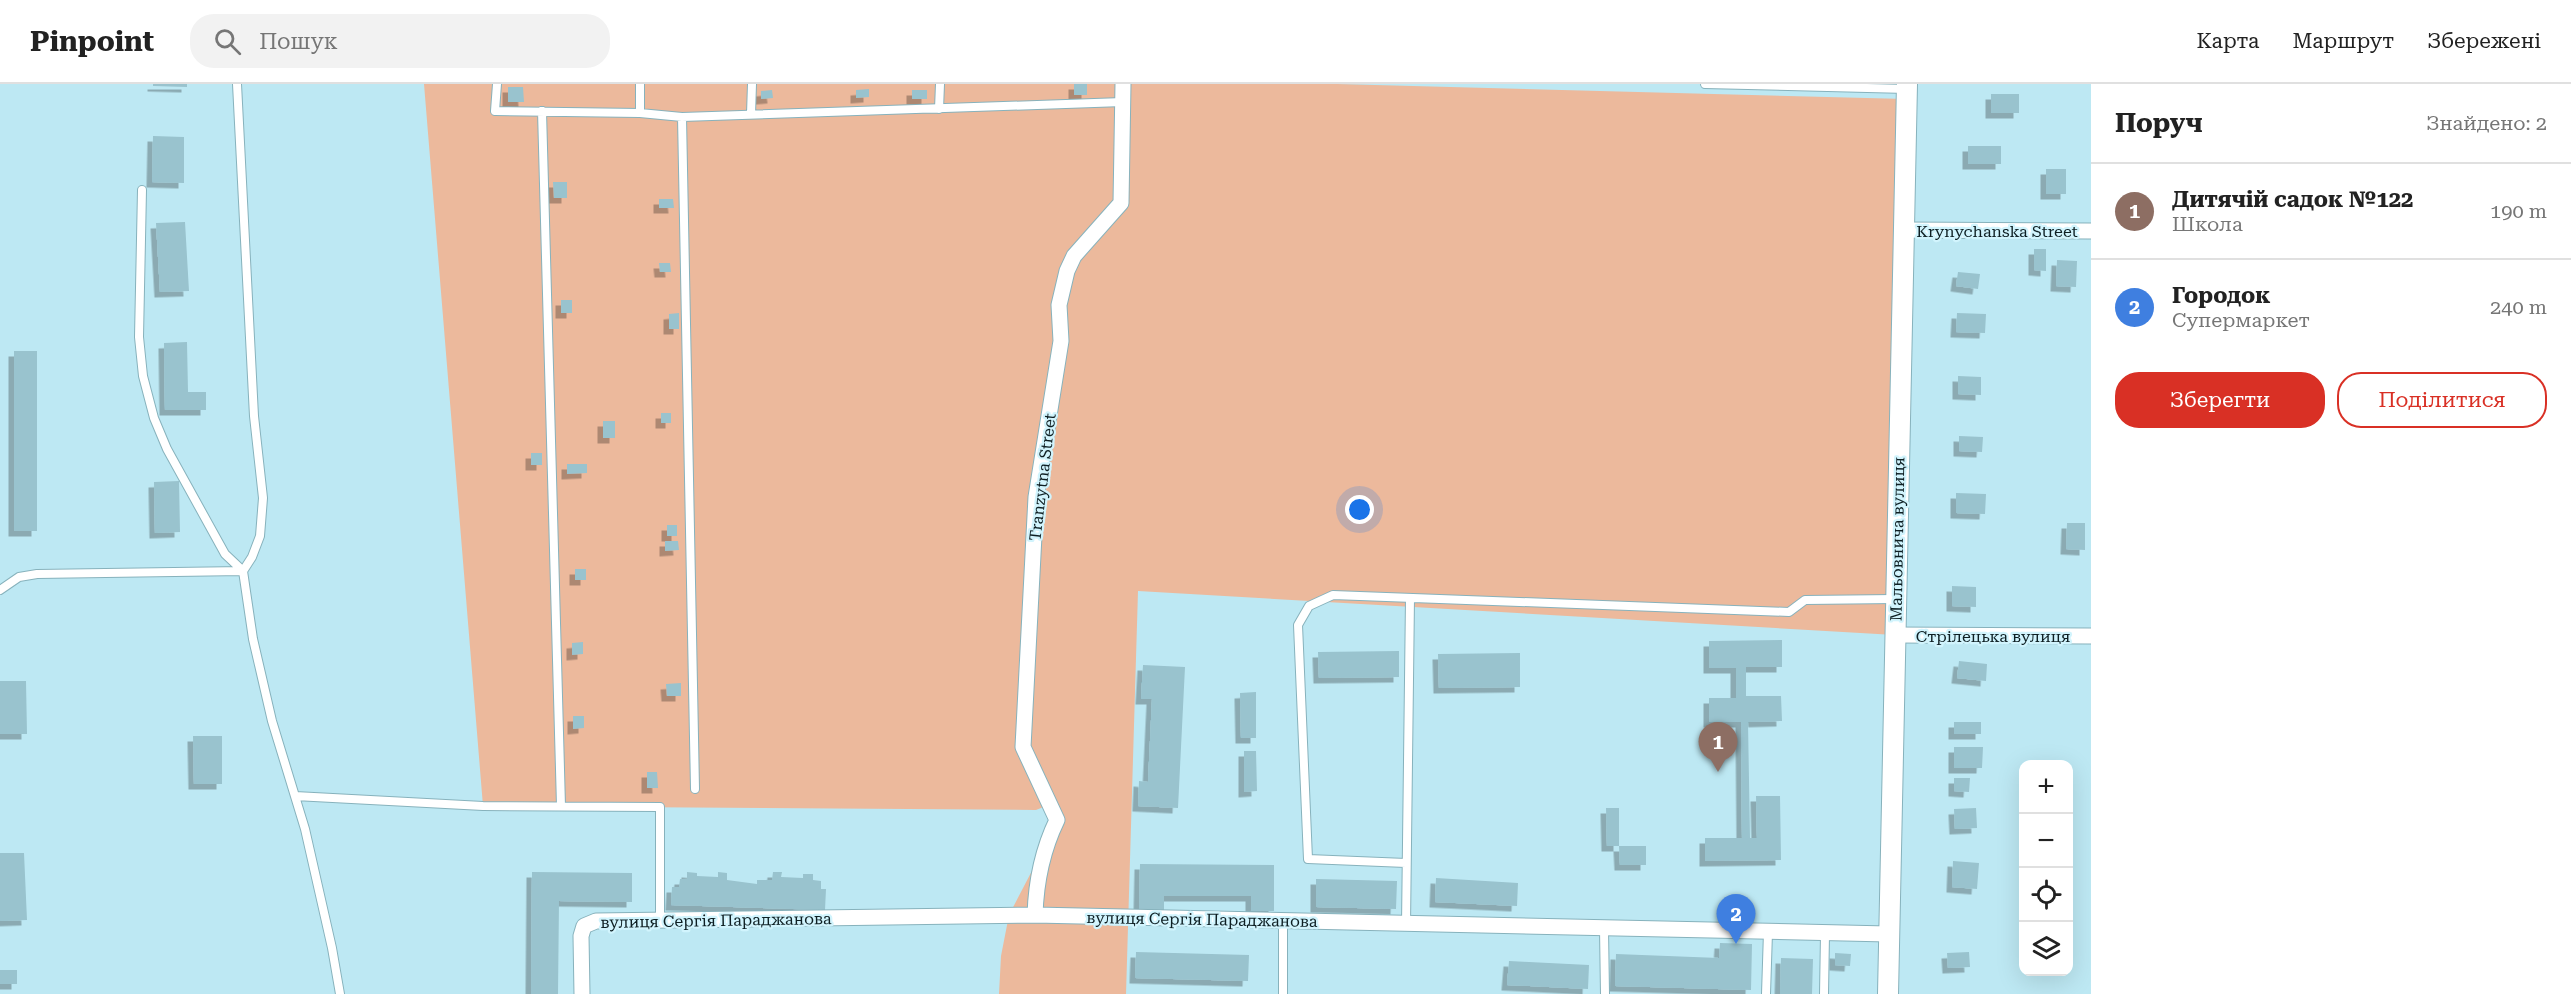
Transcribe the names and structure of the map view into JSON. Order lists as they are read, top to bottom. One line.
{"streets":{"street":["Krynychanska Street","Tranzytna Street","Мальовнича вулиця","Стрілецька вулиця","вулиця Сергія Параджанова"]},"crossings":[["Krynychanska Street","Мальовнича вулиця"],["Tranzytna Street","вулиця Сергія Параджанова"],["Мальовнича вулиця","Стрілецька вулиця"],["Мальовнича вулиця","вулиця Сергія Параджанова"]],"page":{"header":"Pinpoint","search":"Пошук","nav":["Карта","Маршрут","Збережені"],"heading":["Поруч","Знайдено: 2"],"list":[{"mark":"1","name":"Дитячій садок №122","note":"Школа","value":"190 m"},{"mark":"2","name":"Городок","note":"Супермаркет","value":"240 m"}],"buttons":["Зберегти","Поділитися"],"pins":["1","2"],"map_buttons":["+","−"]}}
